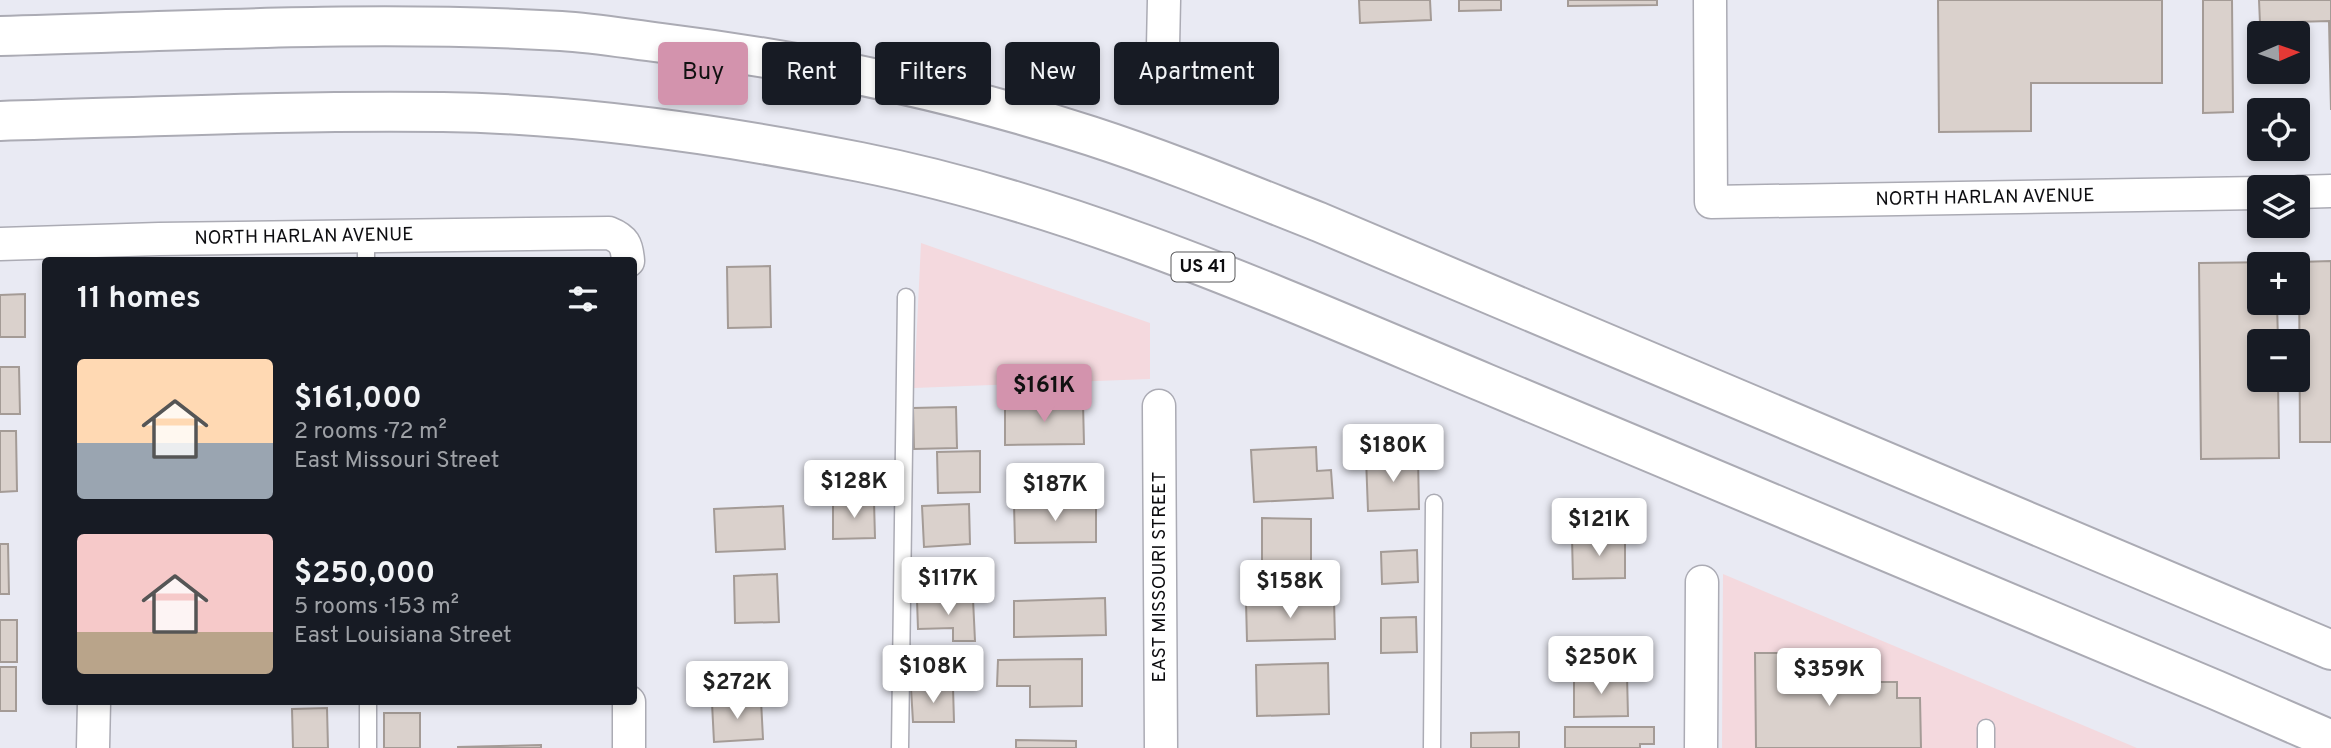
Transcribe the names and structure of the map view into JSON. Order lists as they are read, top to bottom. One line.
{"streets":{"highway":["US 41"],"street":["NORTH HARLAN AVENUE","EAST MISSOURI STREET"]},"north":"right","page":{"map_buttons":["+","−"],"chip":["Buy","Rent","Filters","New","Apartment"],"heading":"11 homes","list":[{"name":"$161,000","note":"2 rooms · 72 m² · East Missouri Street"},{"name":"$250,000","note":"5 rooms · 153 m² · East Louisiana Street"}],"price":["$161K","$180K","$128K","$187K","$121K","$117K","$158K","$250K","$108K","$359K","$272K"]}}
